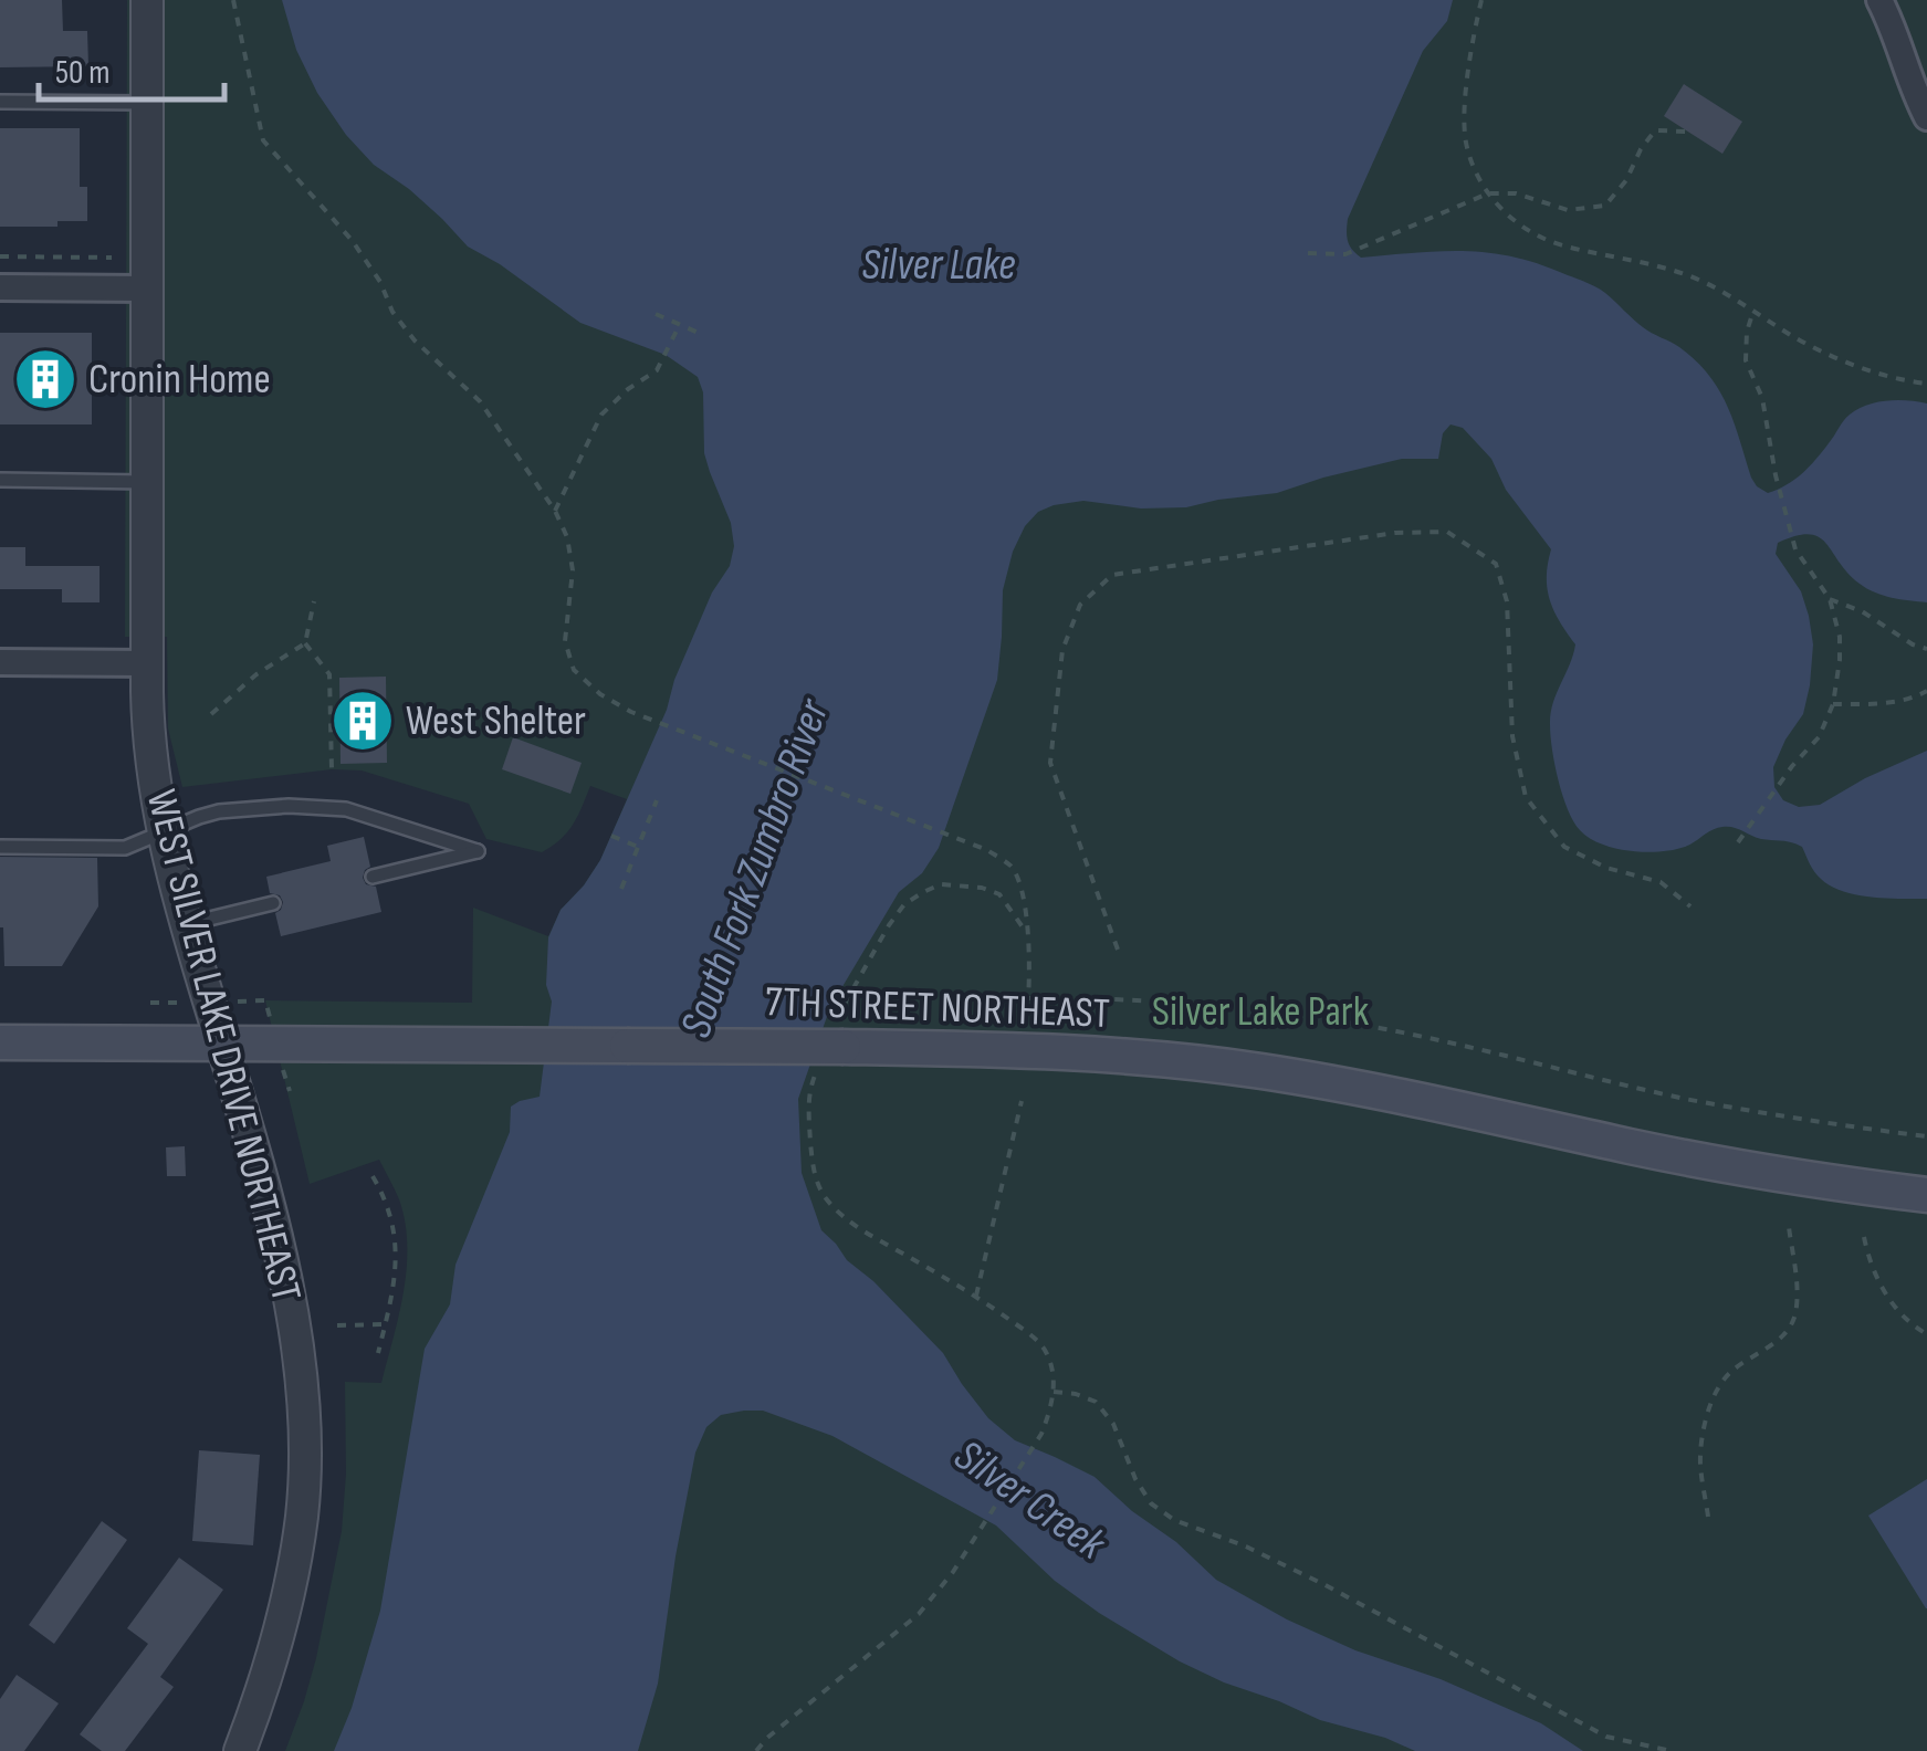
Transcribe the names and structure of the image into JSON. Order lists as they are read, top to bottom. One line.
{"streets":{"main road":["7TH STREET NORTHEAST"],"street":["WEST SILVER LAKE DRIVE NORTHEAST"]},"crossings":[["7TH STREET NORTHEAST","WEST SILVER LAKE DRIVE NORTHEAST"]],"water":["Silver Lake","South Fork Zumbro River","Silver Creek"],"parks":["Silver Lake Park"],"places":{"building":["Cronin Home","West Shelter"]},"scale_bar":"50 m"}
